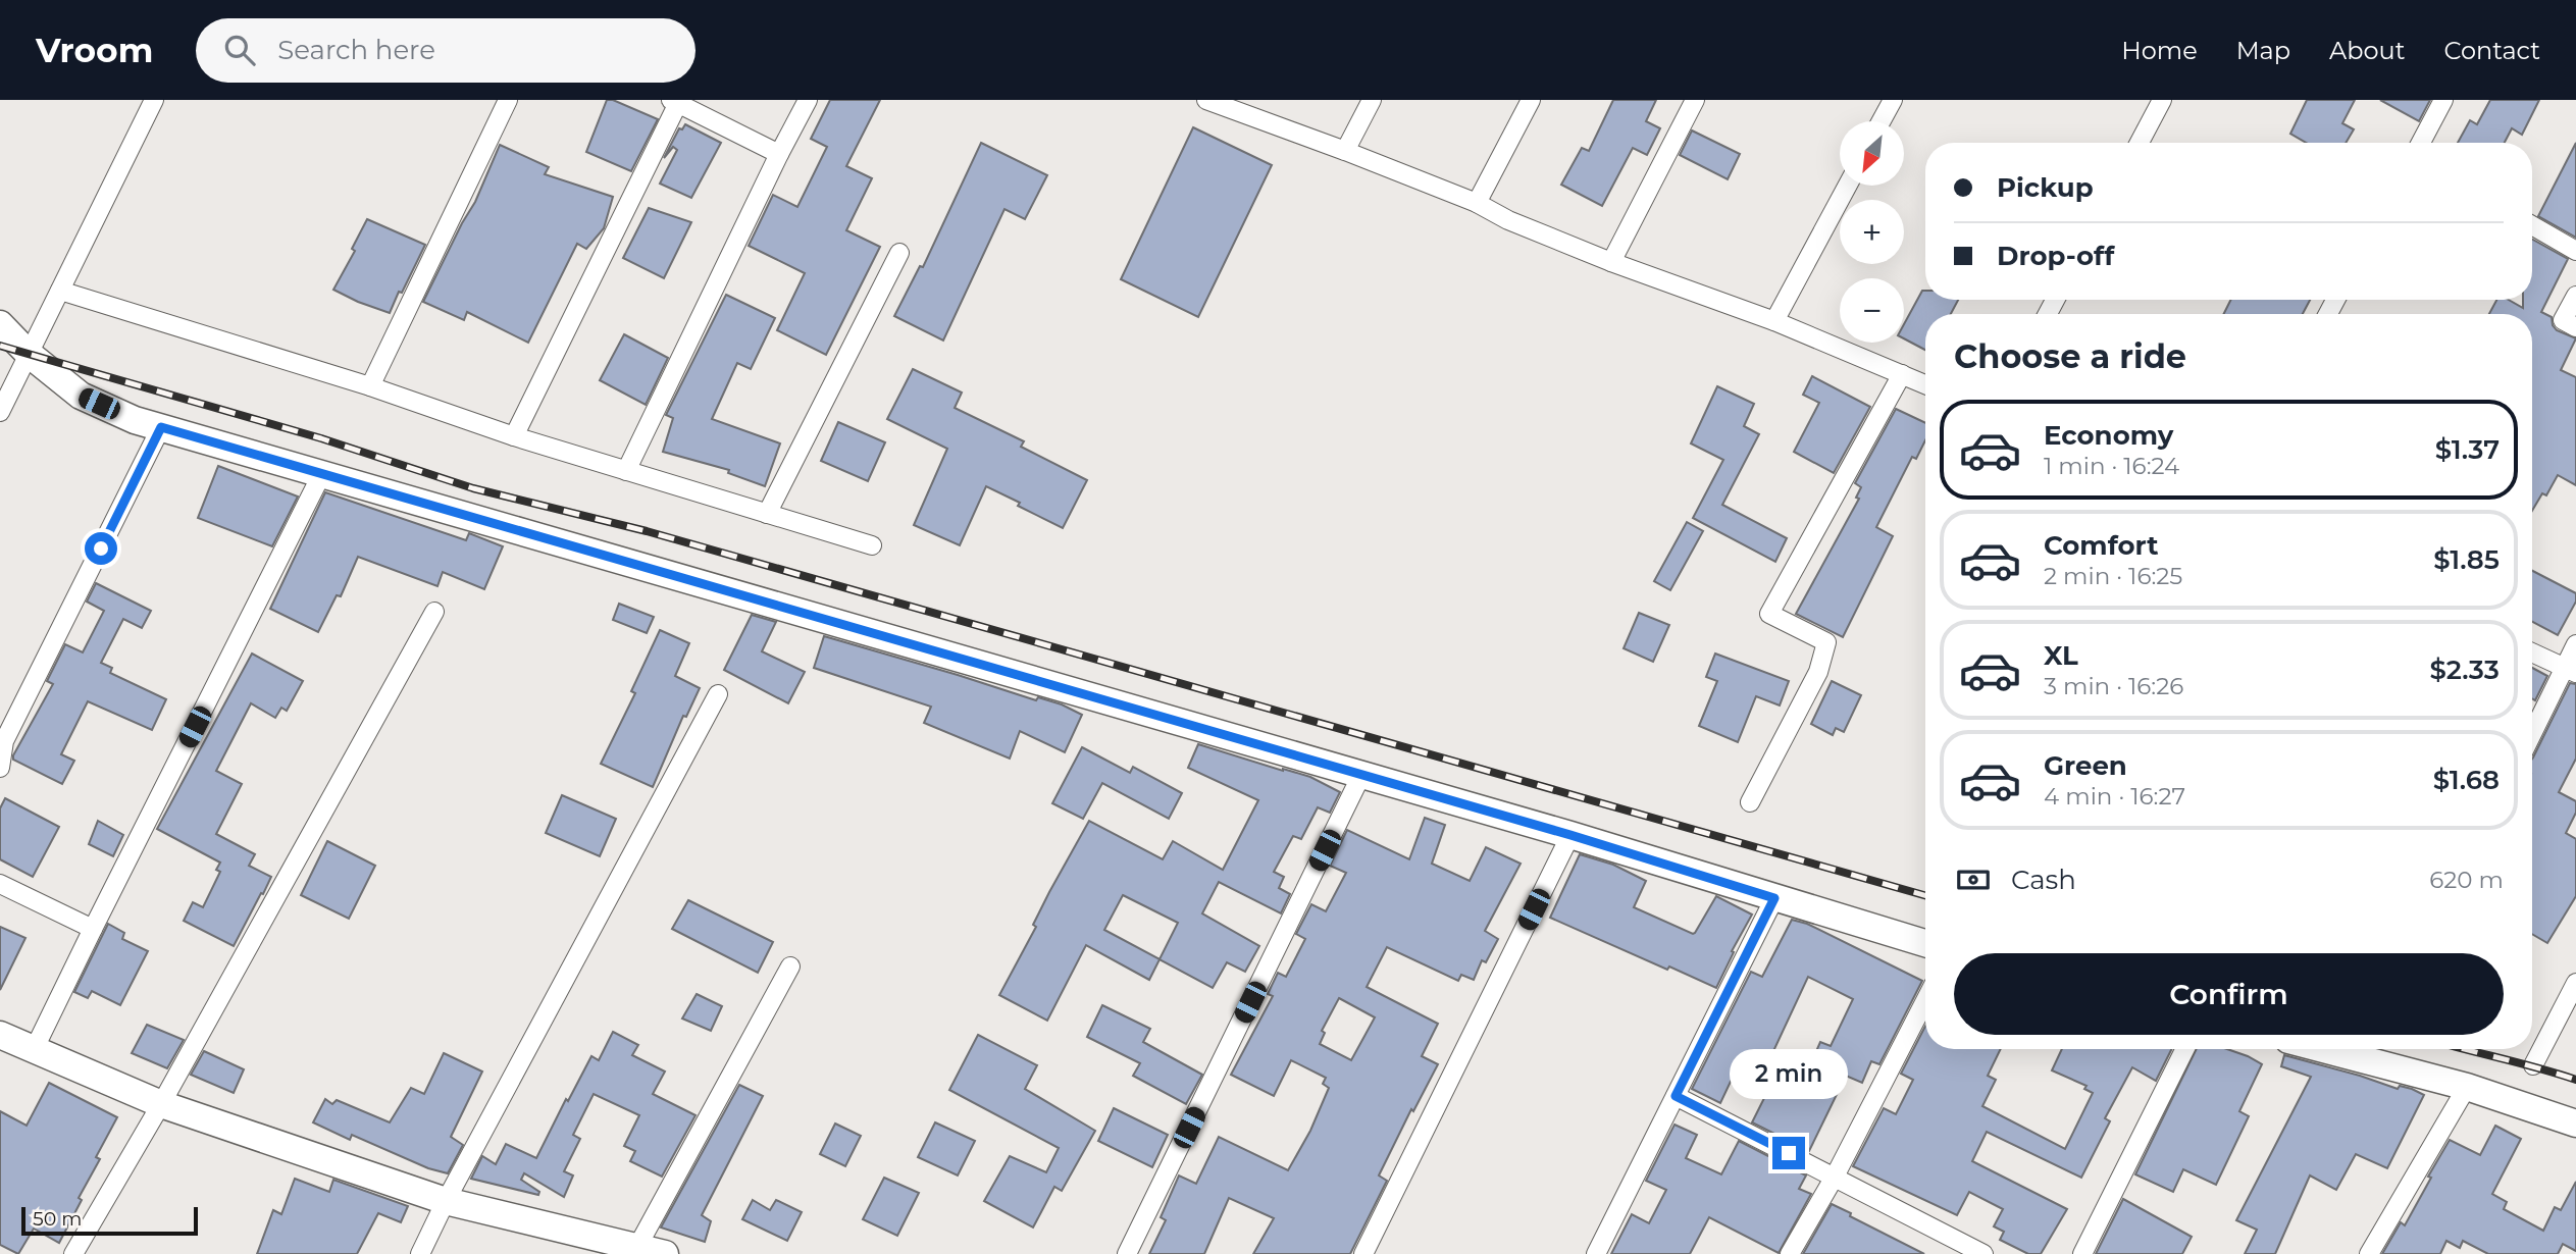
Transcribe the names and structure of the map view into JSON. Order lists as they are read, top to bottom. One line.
{"scale_bar":"50 m","north":"bottom left","page":{"header":"Vroom","search":"Search here","nav":["Home","Map","About","Contact"],"map_buttons":["+","−"],"banner":["Pickup","Drop-off"],"heading":"Choose a ride","list":[{"name":"Economy","note":"1 min · 16:24","value":"$1.37"},{"name":"Comfort","note":"2 min · 16:25","value":"$1.85"},{"name":"XL","note":"3 min · 16:26","value":"$2.33"},{"name":"Green","note":"4 min · 16:27","value":"$1.68"}],"pay":["Cash","620 m"],"buttons":"Confirm","bubble":"2 min","scale":"50 m"}}
